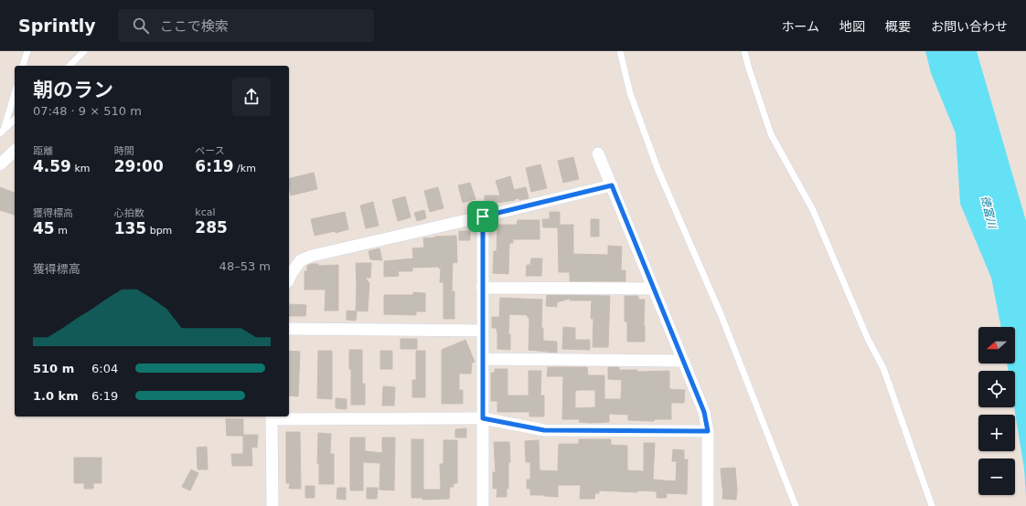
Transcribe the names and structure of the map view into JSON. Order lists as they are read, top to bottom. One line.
{"water":["徳富川"],"north":"left","page":{"header":"Sprintly","search":"ここで検索","nav":["ホーム","地図","概要","お問い合わせ"],"heading":["朝のラン","07:48 · 9 × 510 m"],"stats":[["距離","4.59 km"],["時間","29:00"],["ペース","6:19 /km"],["獲得標高","45 m"],["心拍数","135 bpm"],["kcal","285"]],"chart":["獲得標高","48–53 m"],"map_buttons":["+","−"],"list":[{"name":"510 m","note":"6:04"},{"name":"1.0 km","note":"6:19"}]}}
